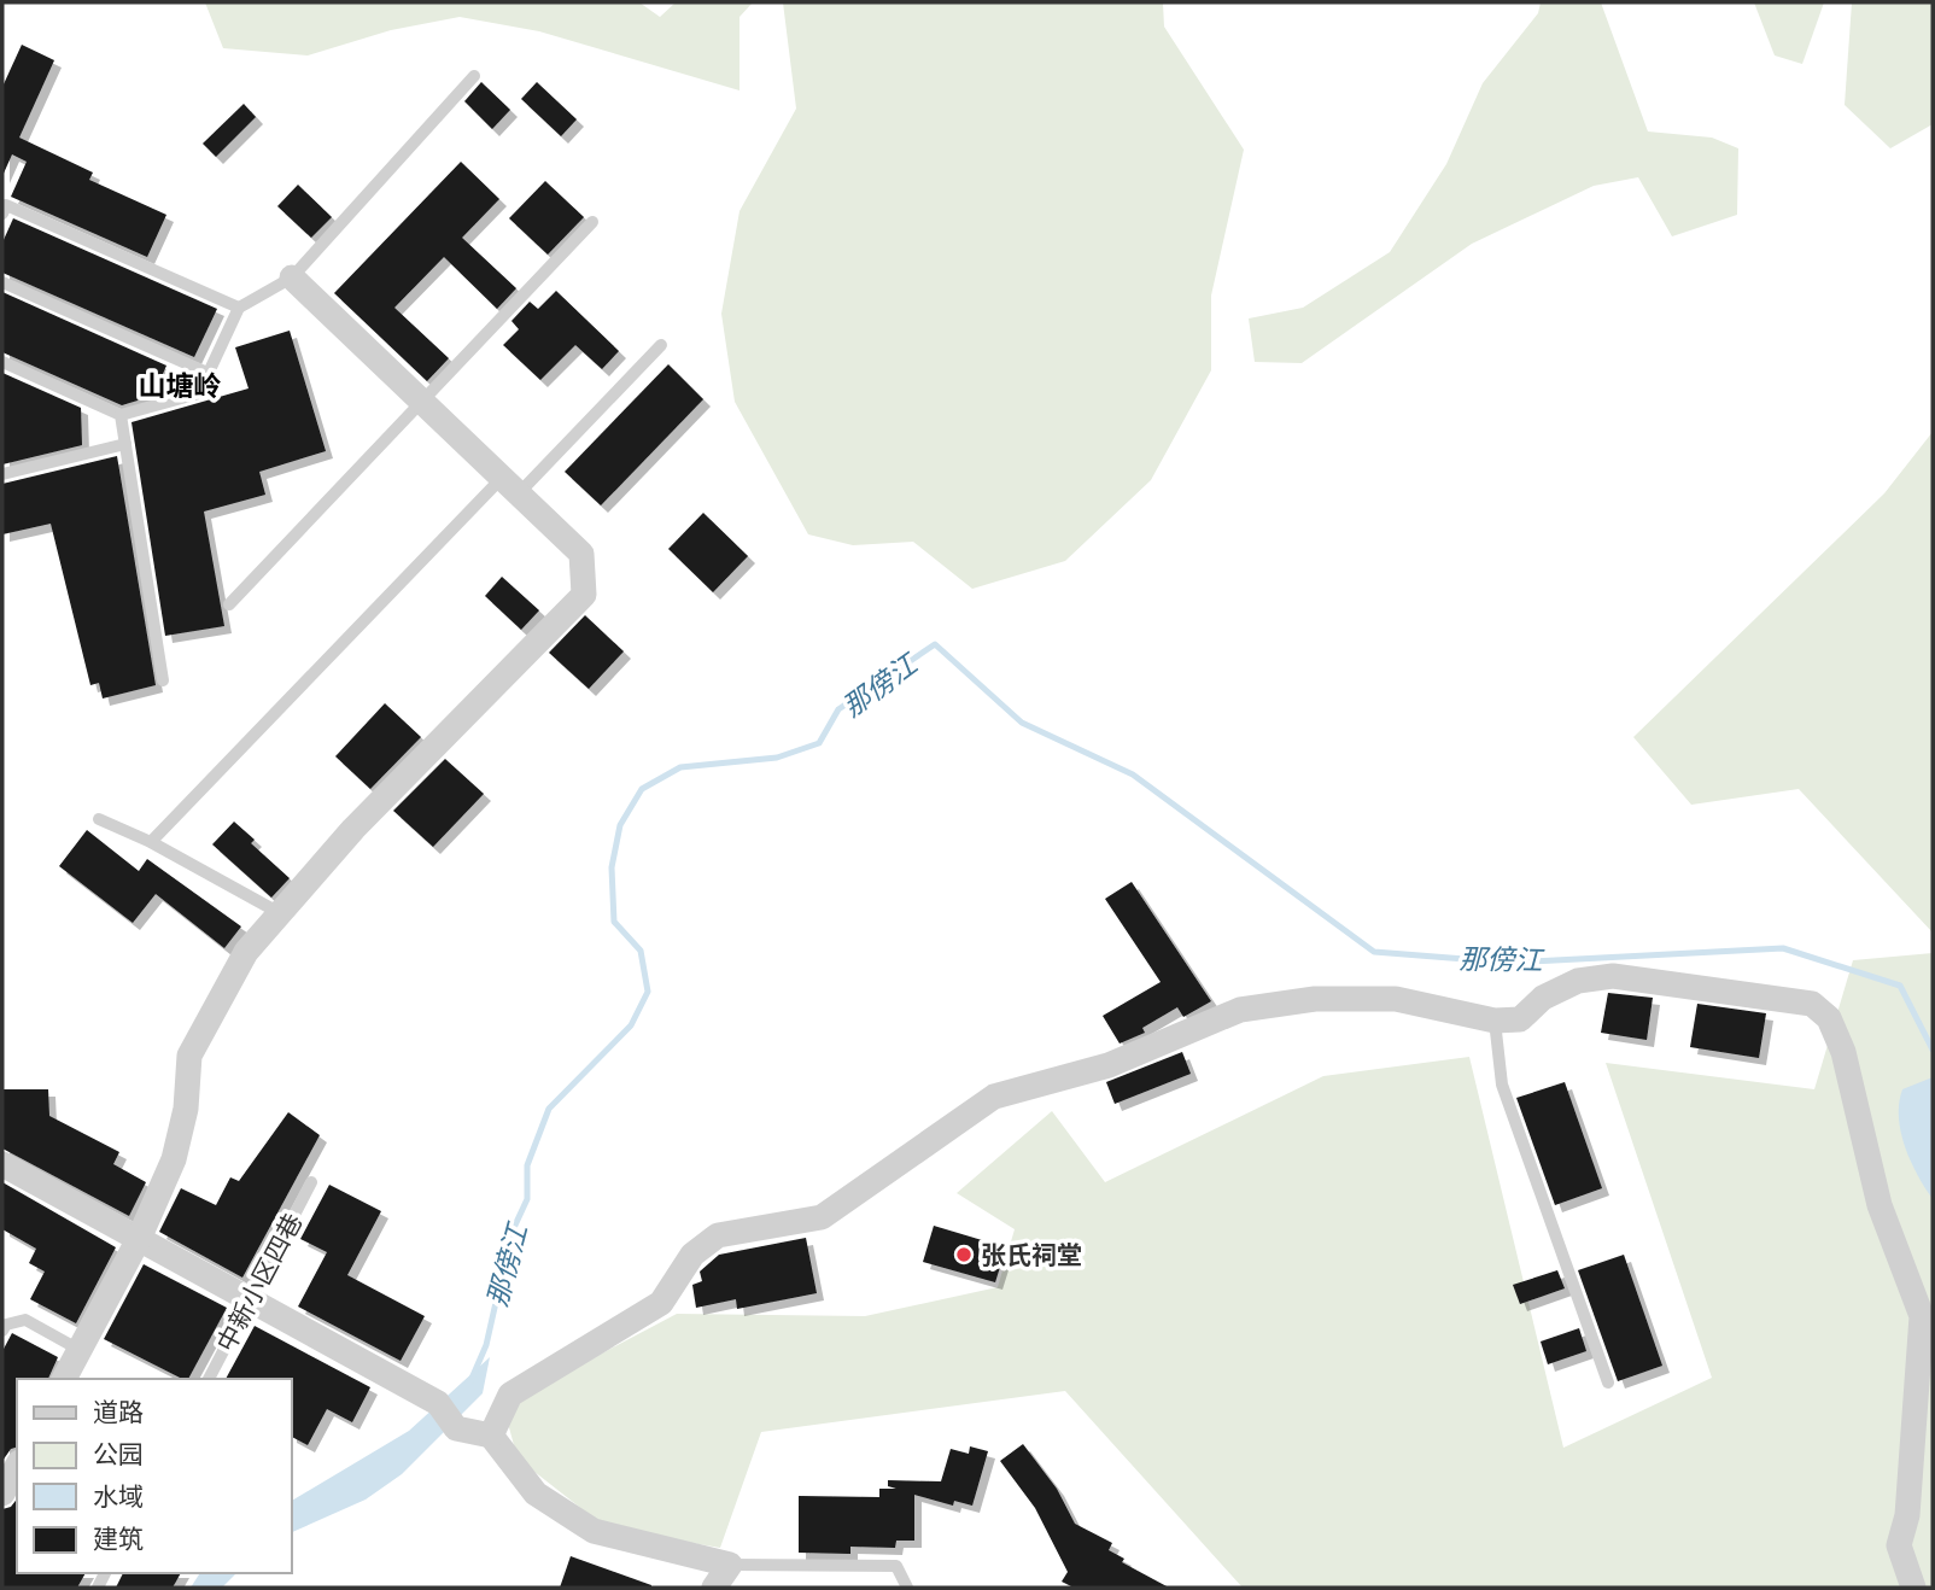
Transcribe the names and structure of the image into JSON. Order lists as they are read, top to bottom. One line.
{"streets":{"lane":["中新小区四巷"]},"districts":["山塘岭"],"water":["那傍江"],"places":["张氏祠堂"],"legend":["道路","公园","水域","建筑"]}
